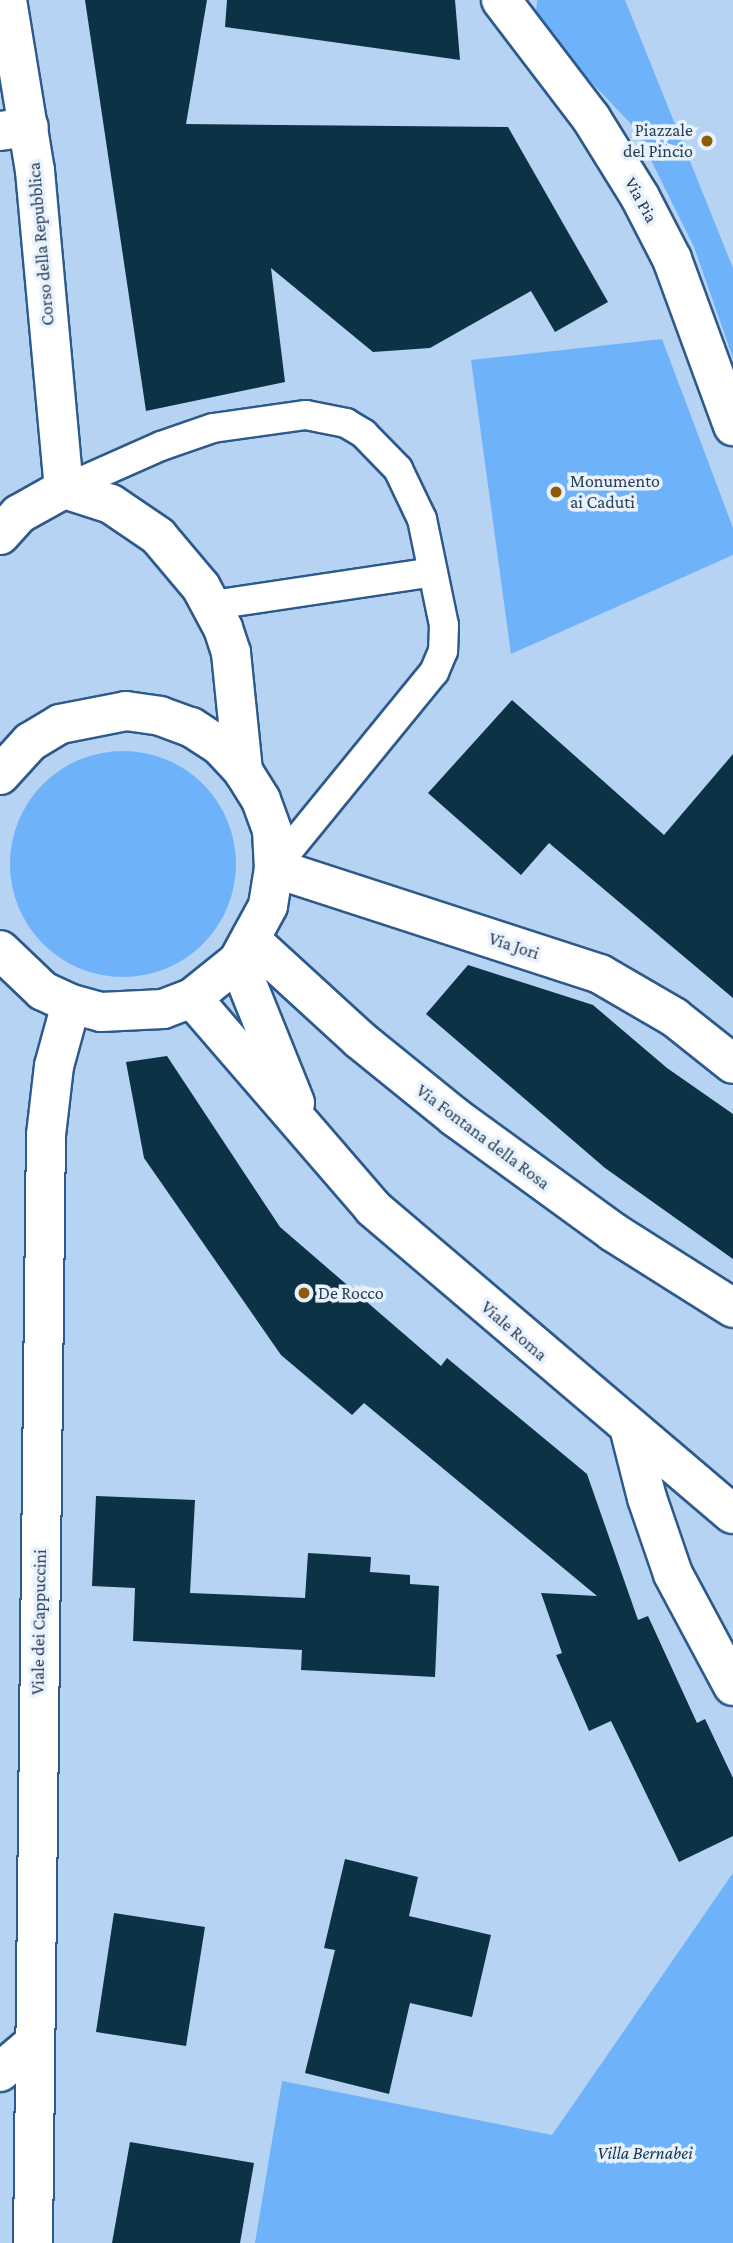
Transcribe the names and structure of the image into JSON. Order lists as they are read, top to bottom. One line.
{"streets":{"street":["Via Pia","Corso della Repubblica","Via Jori","Via Fontana della Rosa","Viale Roma","Viale dei Cappuccini"]},"crossings":[["Via Fontana della Rosa","Viale Roma"]],"parks":["Villa Bernabei"],"places":["Piazzale del Pincio","Monumento ai Caduti","De Rocco"]}
